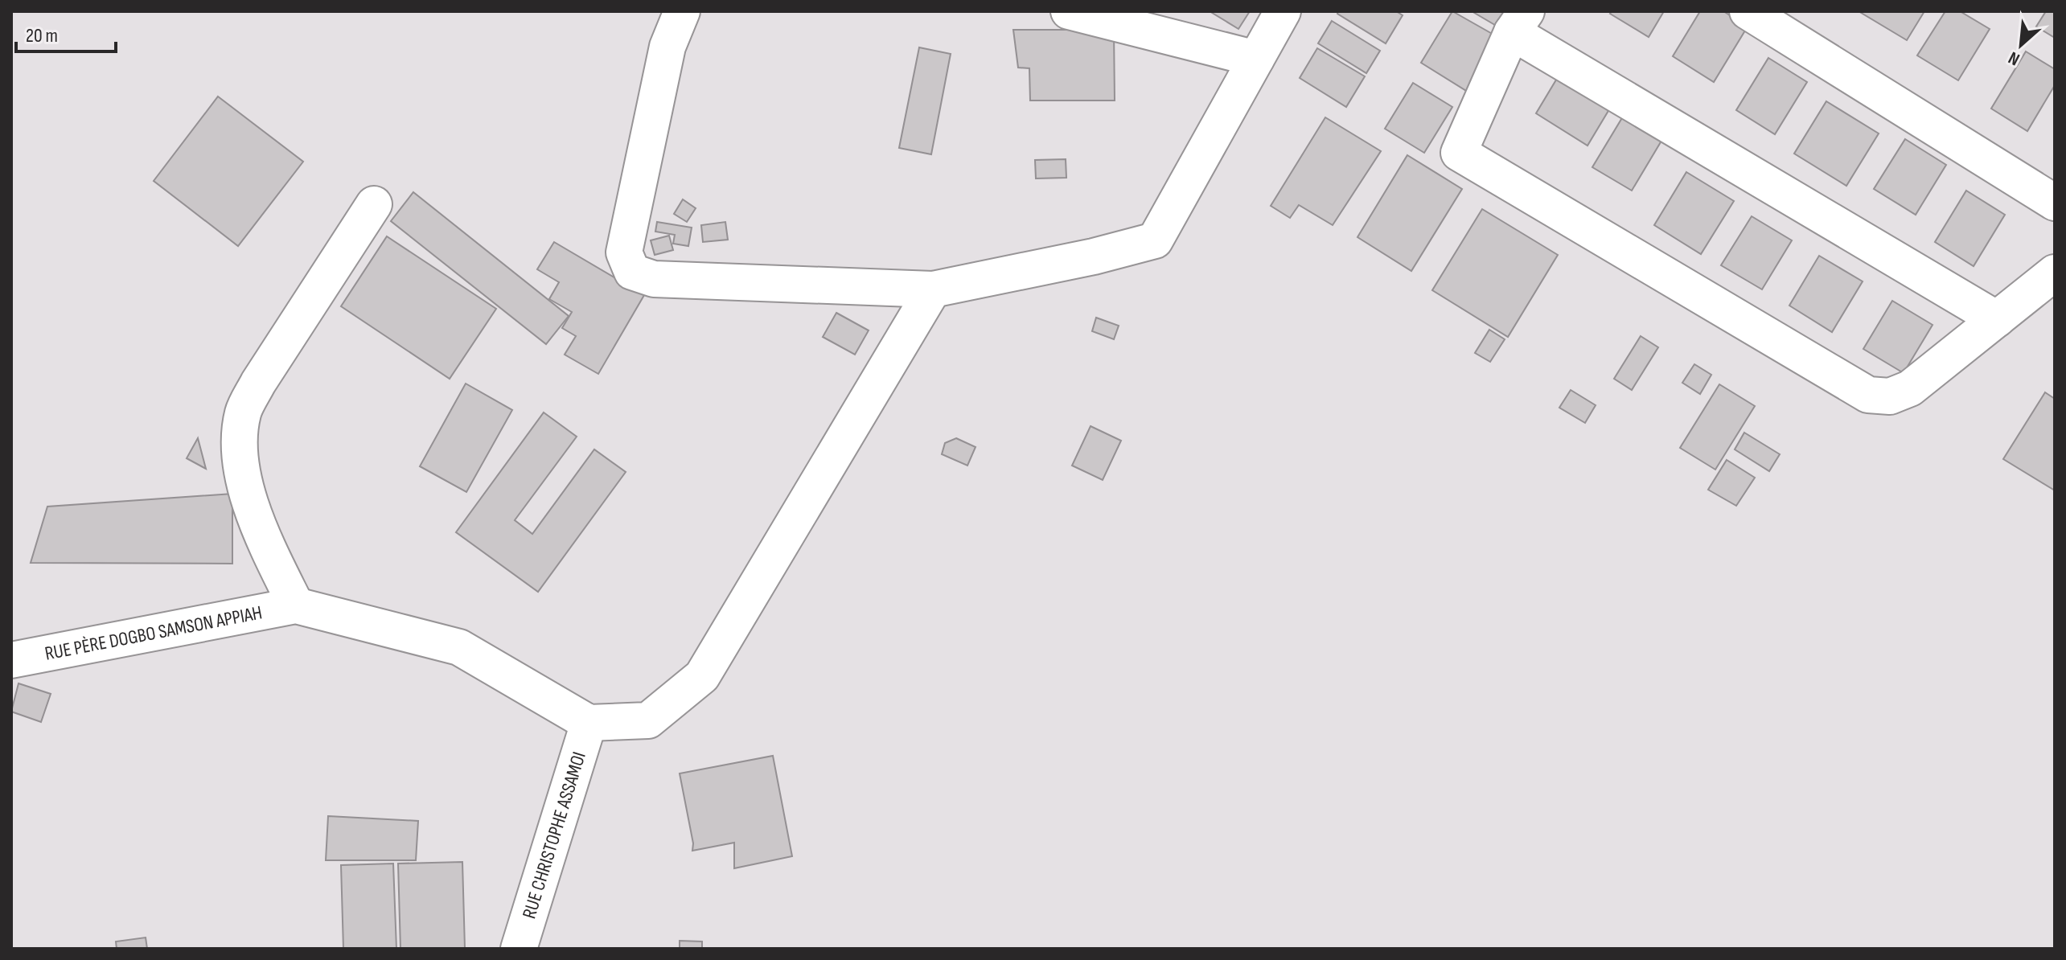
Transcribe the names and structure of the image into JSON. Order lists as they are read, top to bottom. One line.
{"streets":{"street":["RUE PÈRE DOGBO SAMSON APPIAH","RUE CHRISTOPHE ASSAMOI"]},"scale_bar":"20 m","north":"bottom left"}
